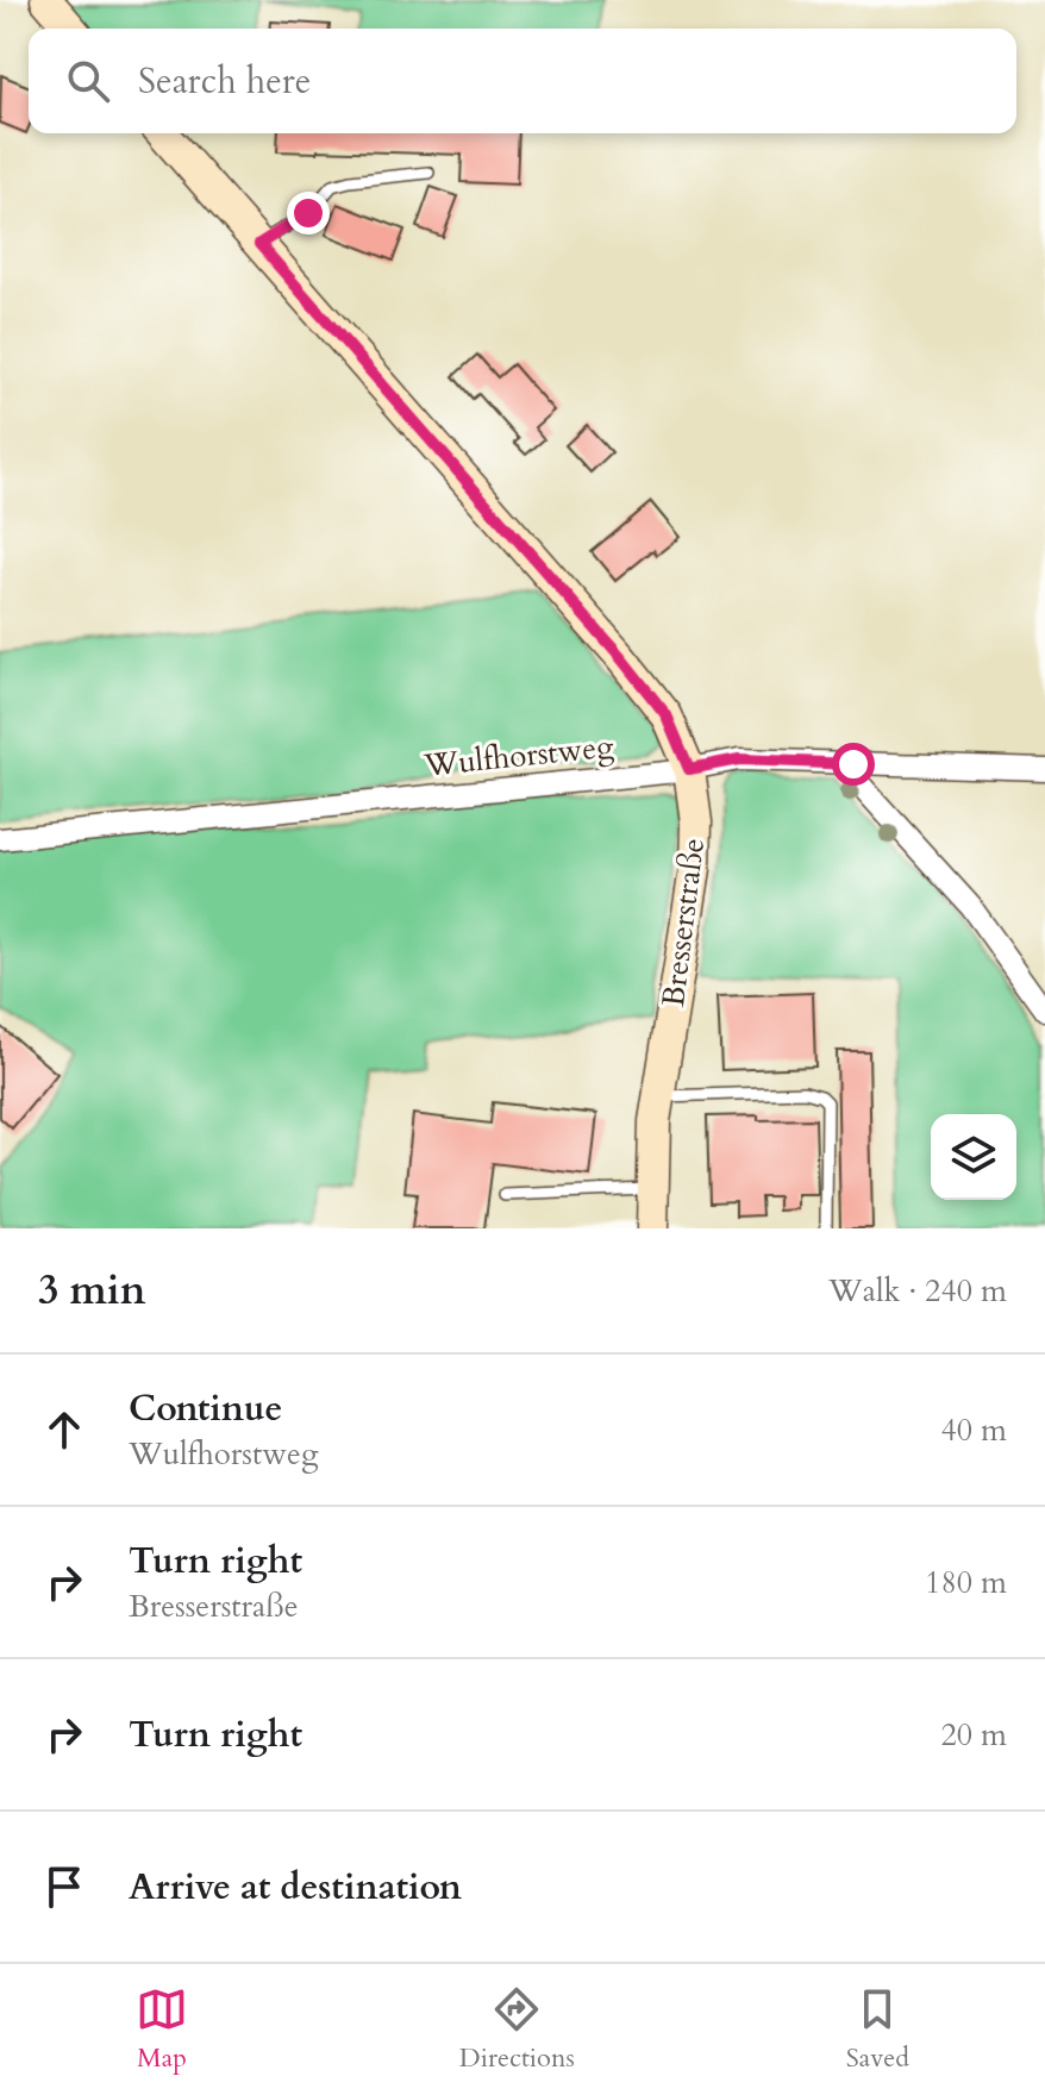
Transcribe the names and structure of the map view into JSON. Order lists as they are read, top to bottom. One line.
{"streets":{"street":["Wulfhorstweg","Bresserstraße"]},"crossings":[["Wulfhorstweg","Bresserstraße"]],"page":{"search":"Search here","heading":["3 min","Walk · 240 m"],"list":[["Continue","Wulfhorstweg","40 m"],["Turn right","Bresserstraße","180 m"],["Turn right","20 m"],"Arrive at destination"],"nav":["Map","Directions","Saved"]}}
